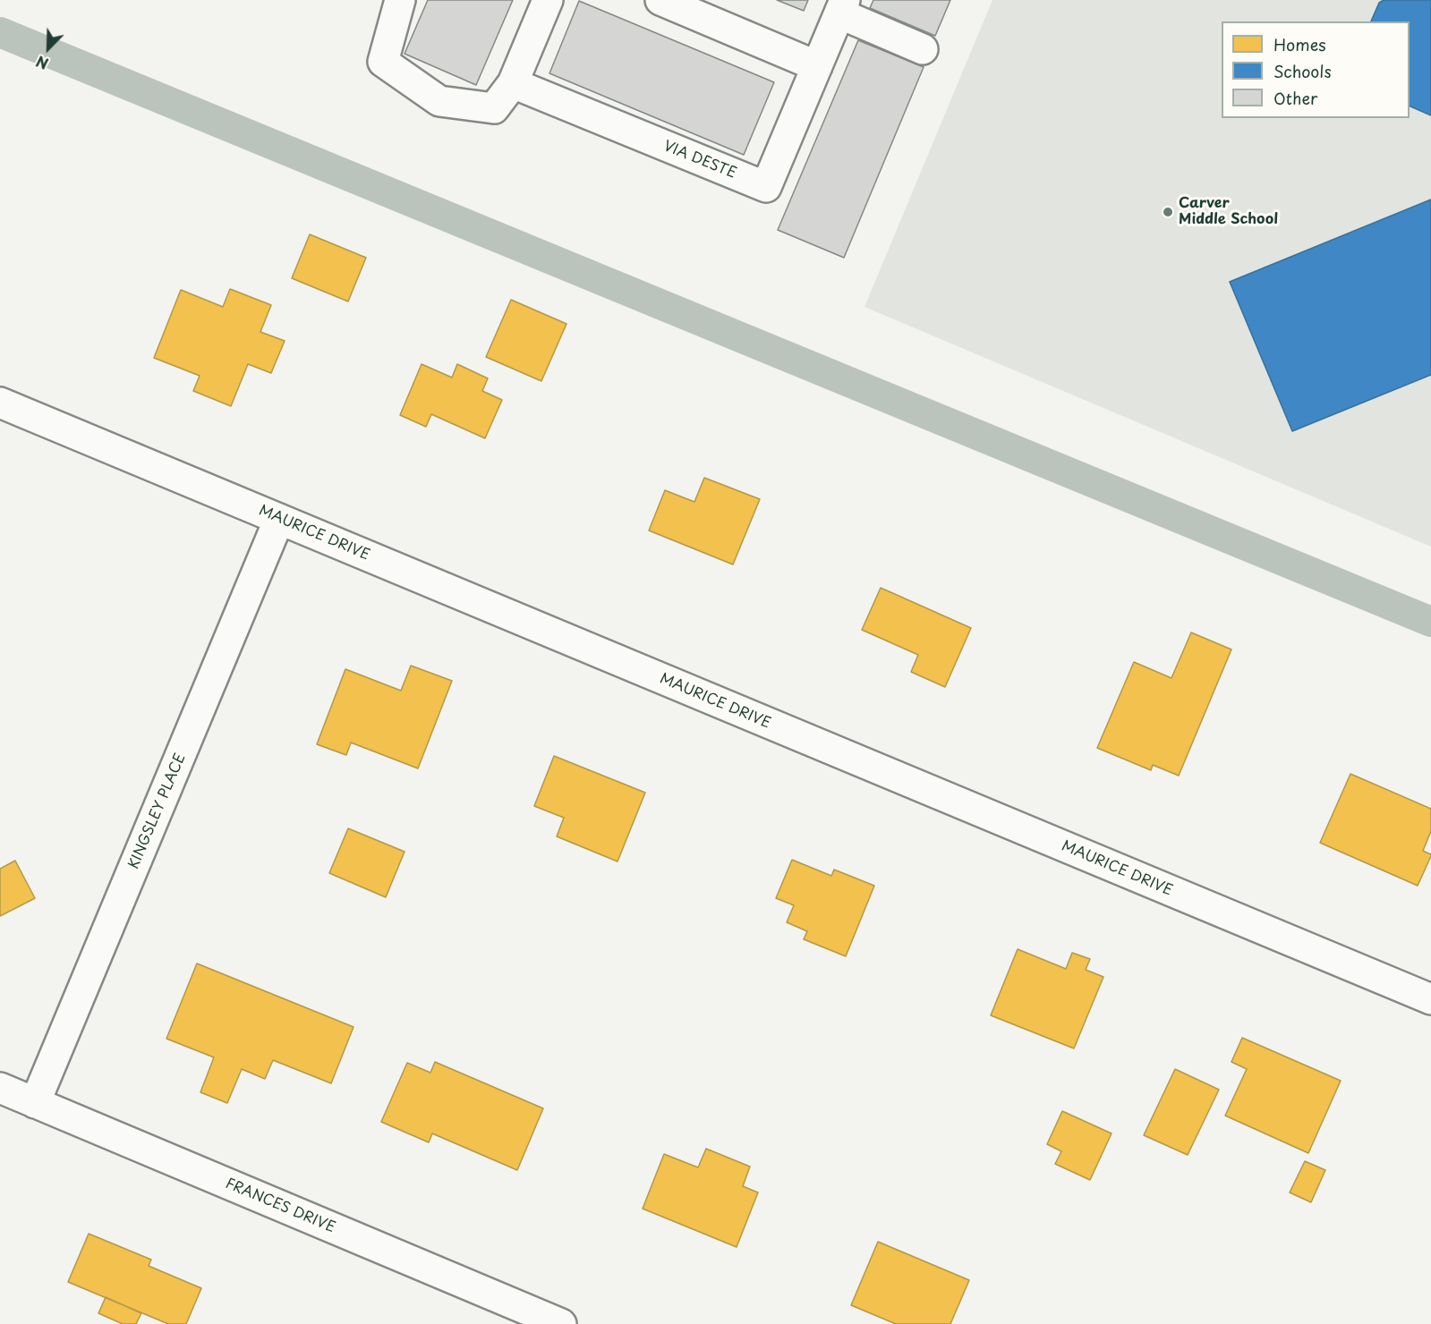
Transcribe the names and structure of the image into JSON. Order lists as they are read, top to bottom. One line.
{"streets":{"street":["VIA DESTE","MAURICE DRIVE","KINGSLEY PLACE","FRANCES DRIVE"]},"crossings":[["MAURICE DRIVE","KINGSLEY PLACE"],["KINGSLEY PLACE","FRANCES DRIVE"]],"places":["Carver Middle School"],"legend":["Homes","Schools","Other"],"north":"bottom left"}
